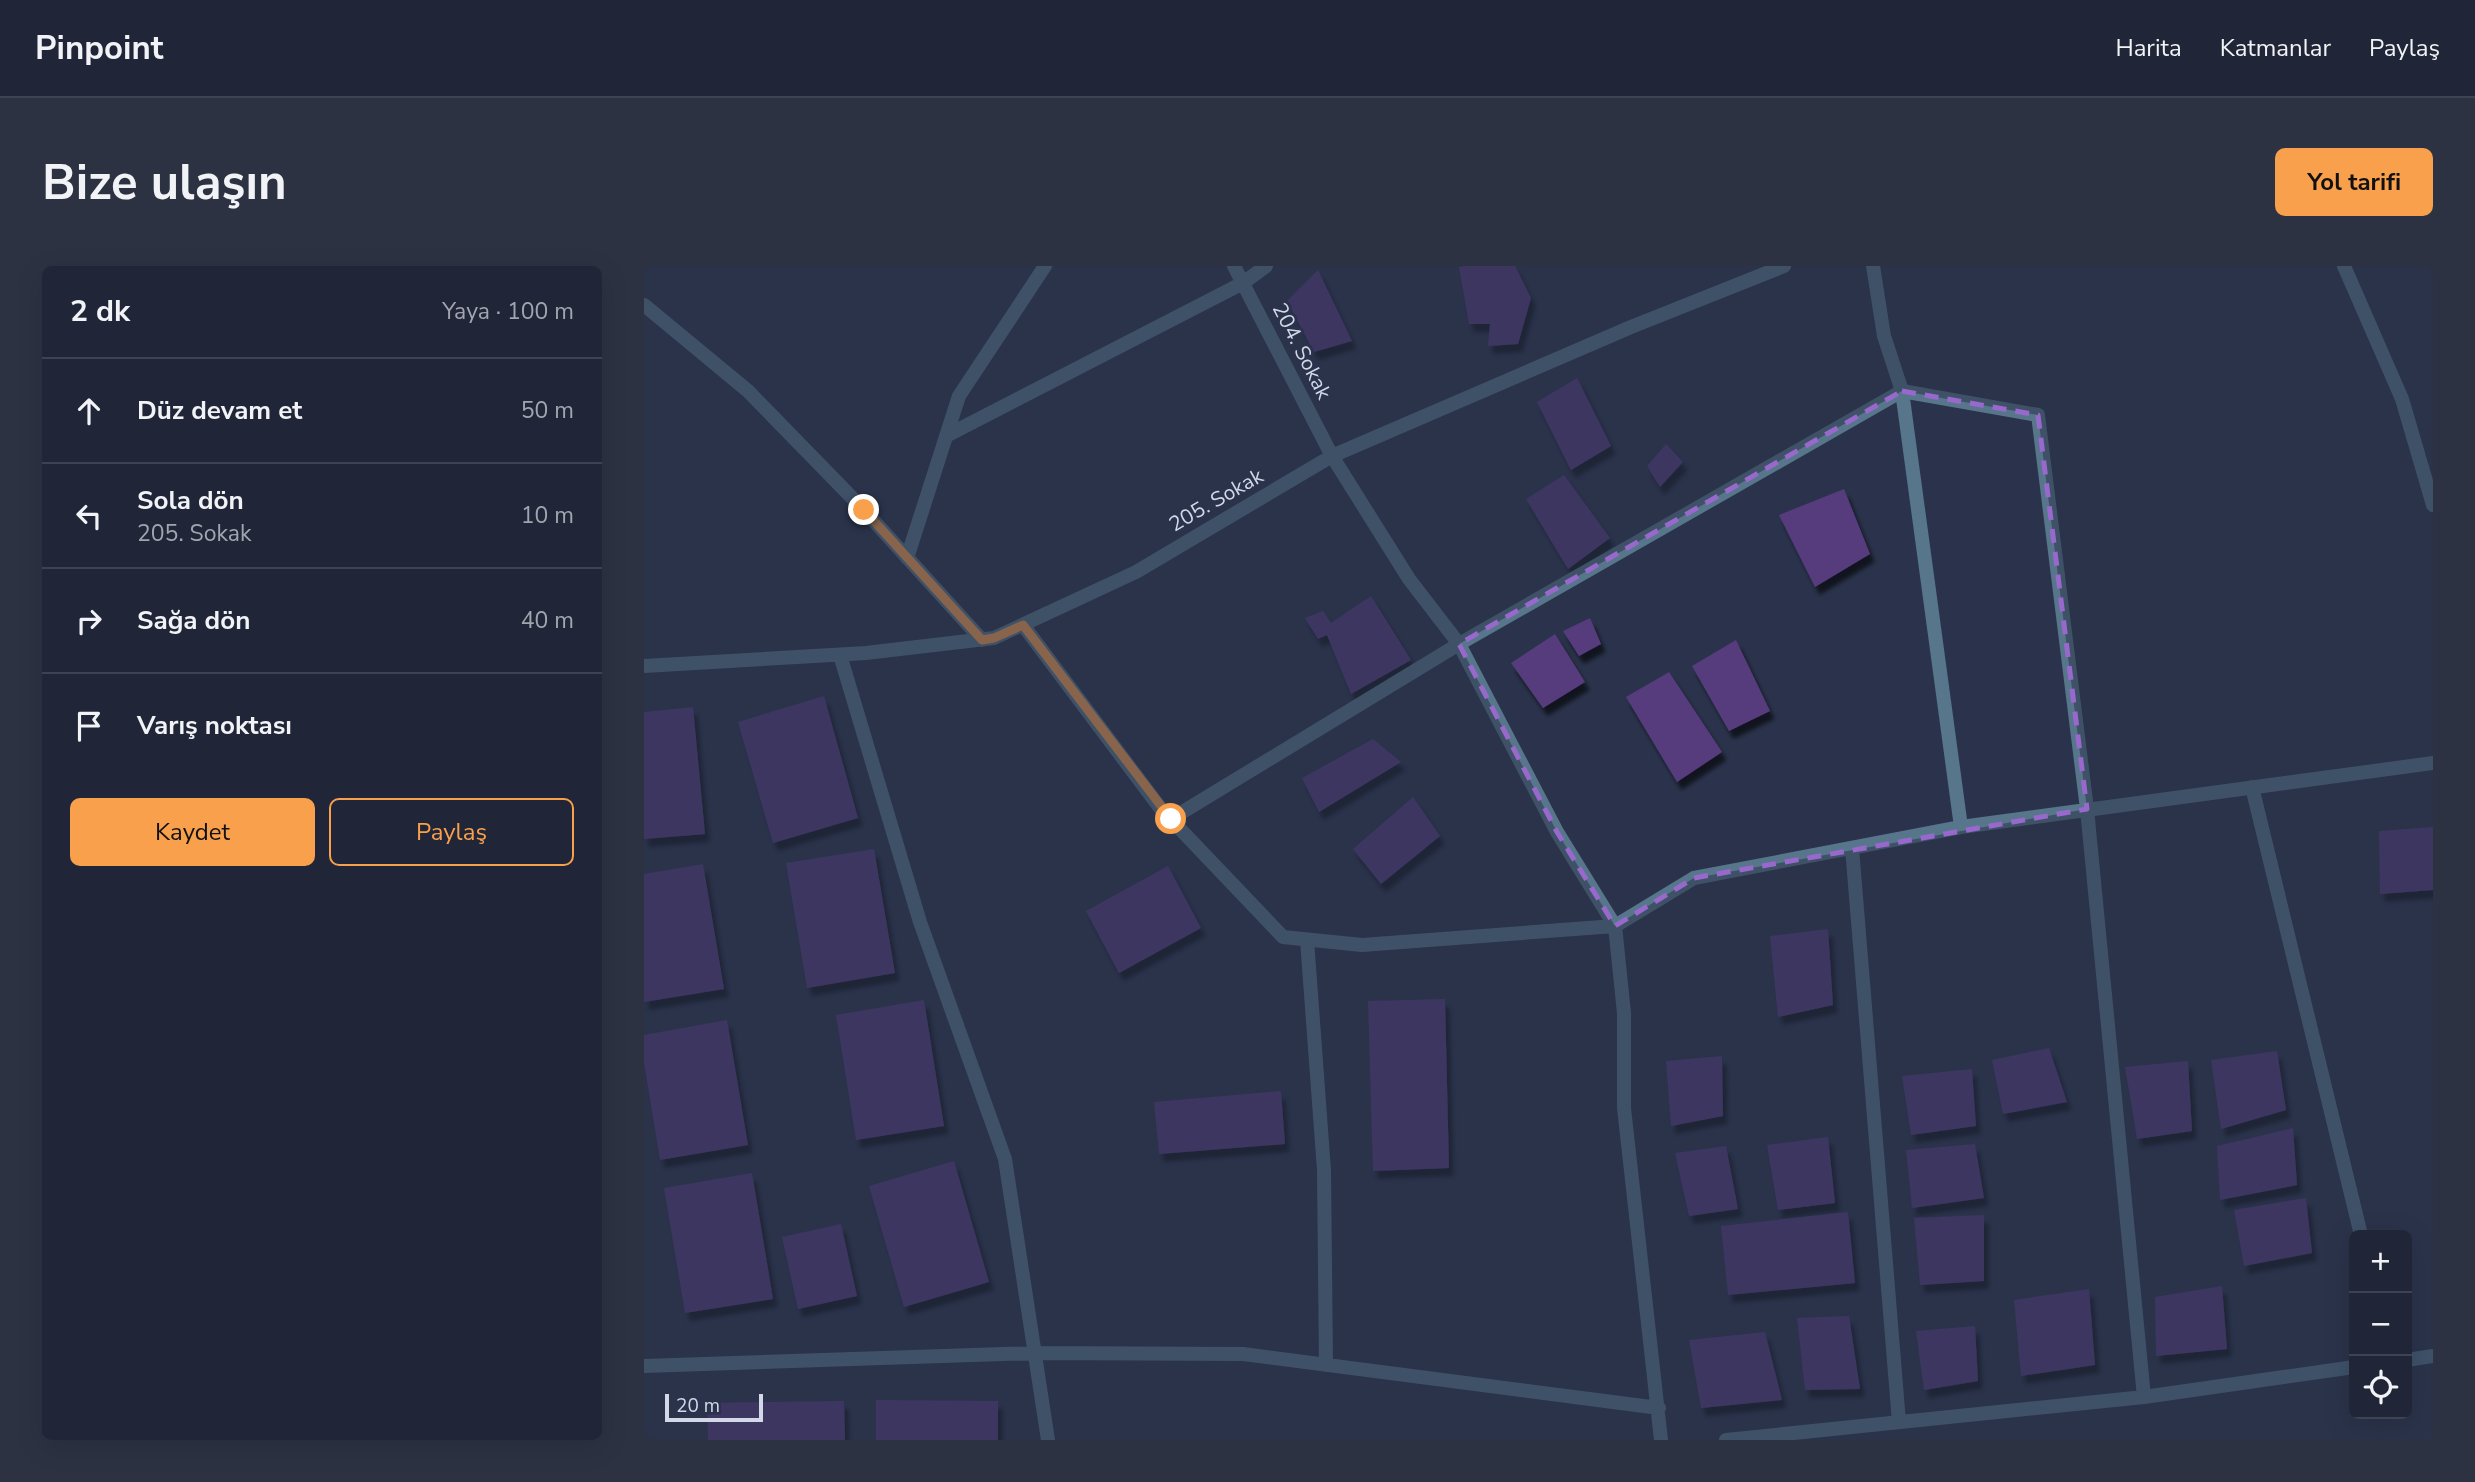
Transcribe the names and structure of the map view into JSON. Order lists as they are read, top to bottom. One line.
{"streets":{"street":["204. Sokak","205. Sokak"]},"crossings":[["204. Sokak","205. Sokak"]],"scale_bar":"20 m","page":{"header":"Pinpoint","nav":["Harita","Katmanlar","Paylaş"],"buttons":["Yol tarifi",["Kaydet","Paylaş"]],"title":"Bize ulaşın","heading":["2 dk","Yaya · 100 m"],"list":[["Düz devam et","50 m"],["Sola dön","205. Sokak","10 m"],["Sağa dön","40 m"],"Varış noktası"],"map_buttons":["+","−"],"scale":"20 m"}}
